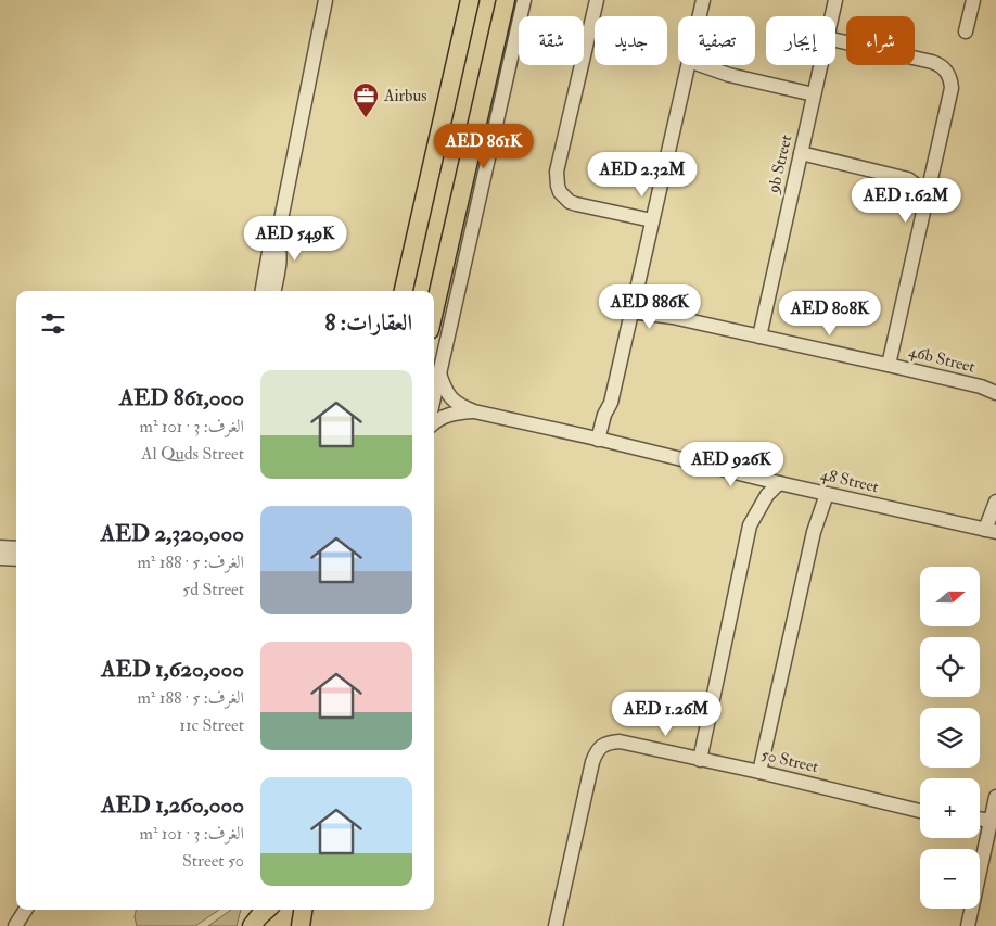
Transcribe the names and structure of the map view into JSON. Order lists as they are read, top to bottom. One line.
{"streets":{"street":["9b Street","46b Street","48 Street","50 Street"]},"crossings":[["9b Street","46b Street"]],"places":{"office":["Airbus"]},"north":"right","page":{"chip":["شراء","إيجار","تصفية","جديد","شقة"],"price":["AED 861K","AED 2.32M","AED 1.62M","AED 549K","AED 886K","AED 808K","AED 926K","AED 1.26M"],"heading":"العقارات: 8","list":[{"name":"AED 861,000","note":"الغرف: 3 · 101 m² · Al Quds Street"},{"name":"AED 2,320,000","note":"الغرف: 5 · 188 m² · 5d Street"},{"name":"AED 1,620,000","note":"الغرف: 5 · 188 m² · 11c Street"},{"name":"AED 1,260,000","note":"الغرف: 3 · 101 m² · 50 Street"}],"map_buttons":["+","−"]}}
